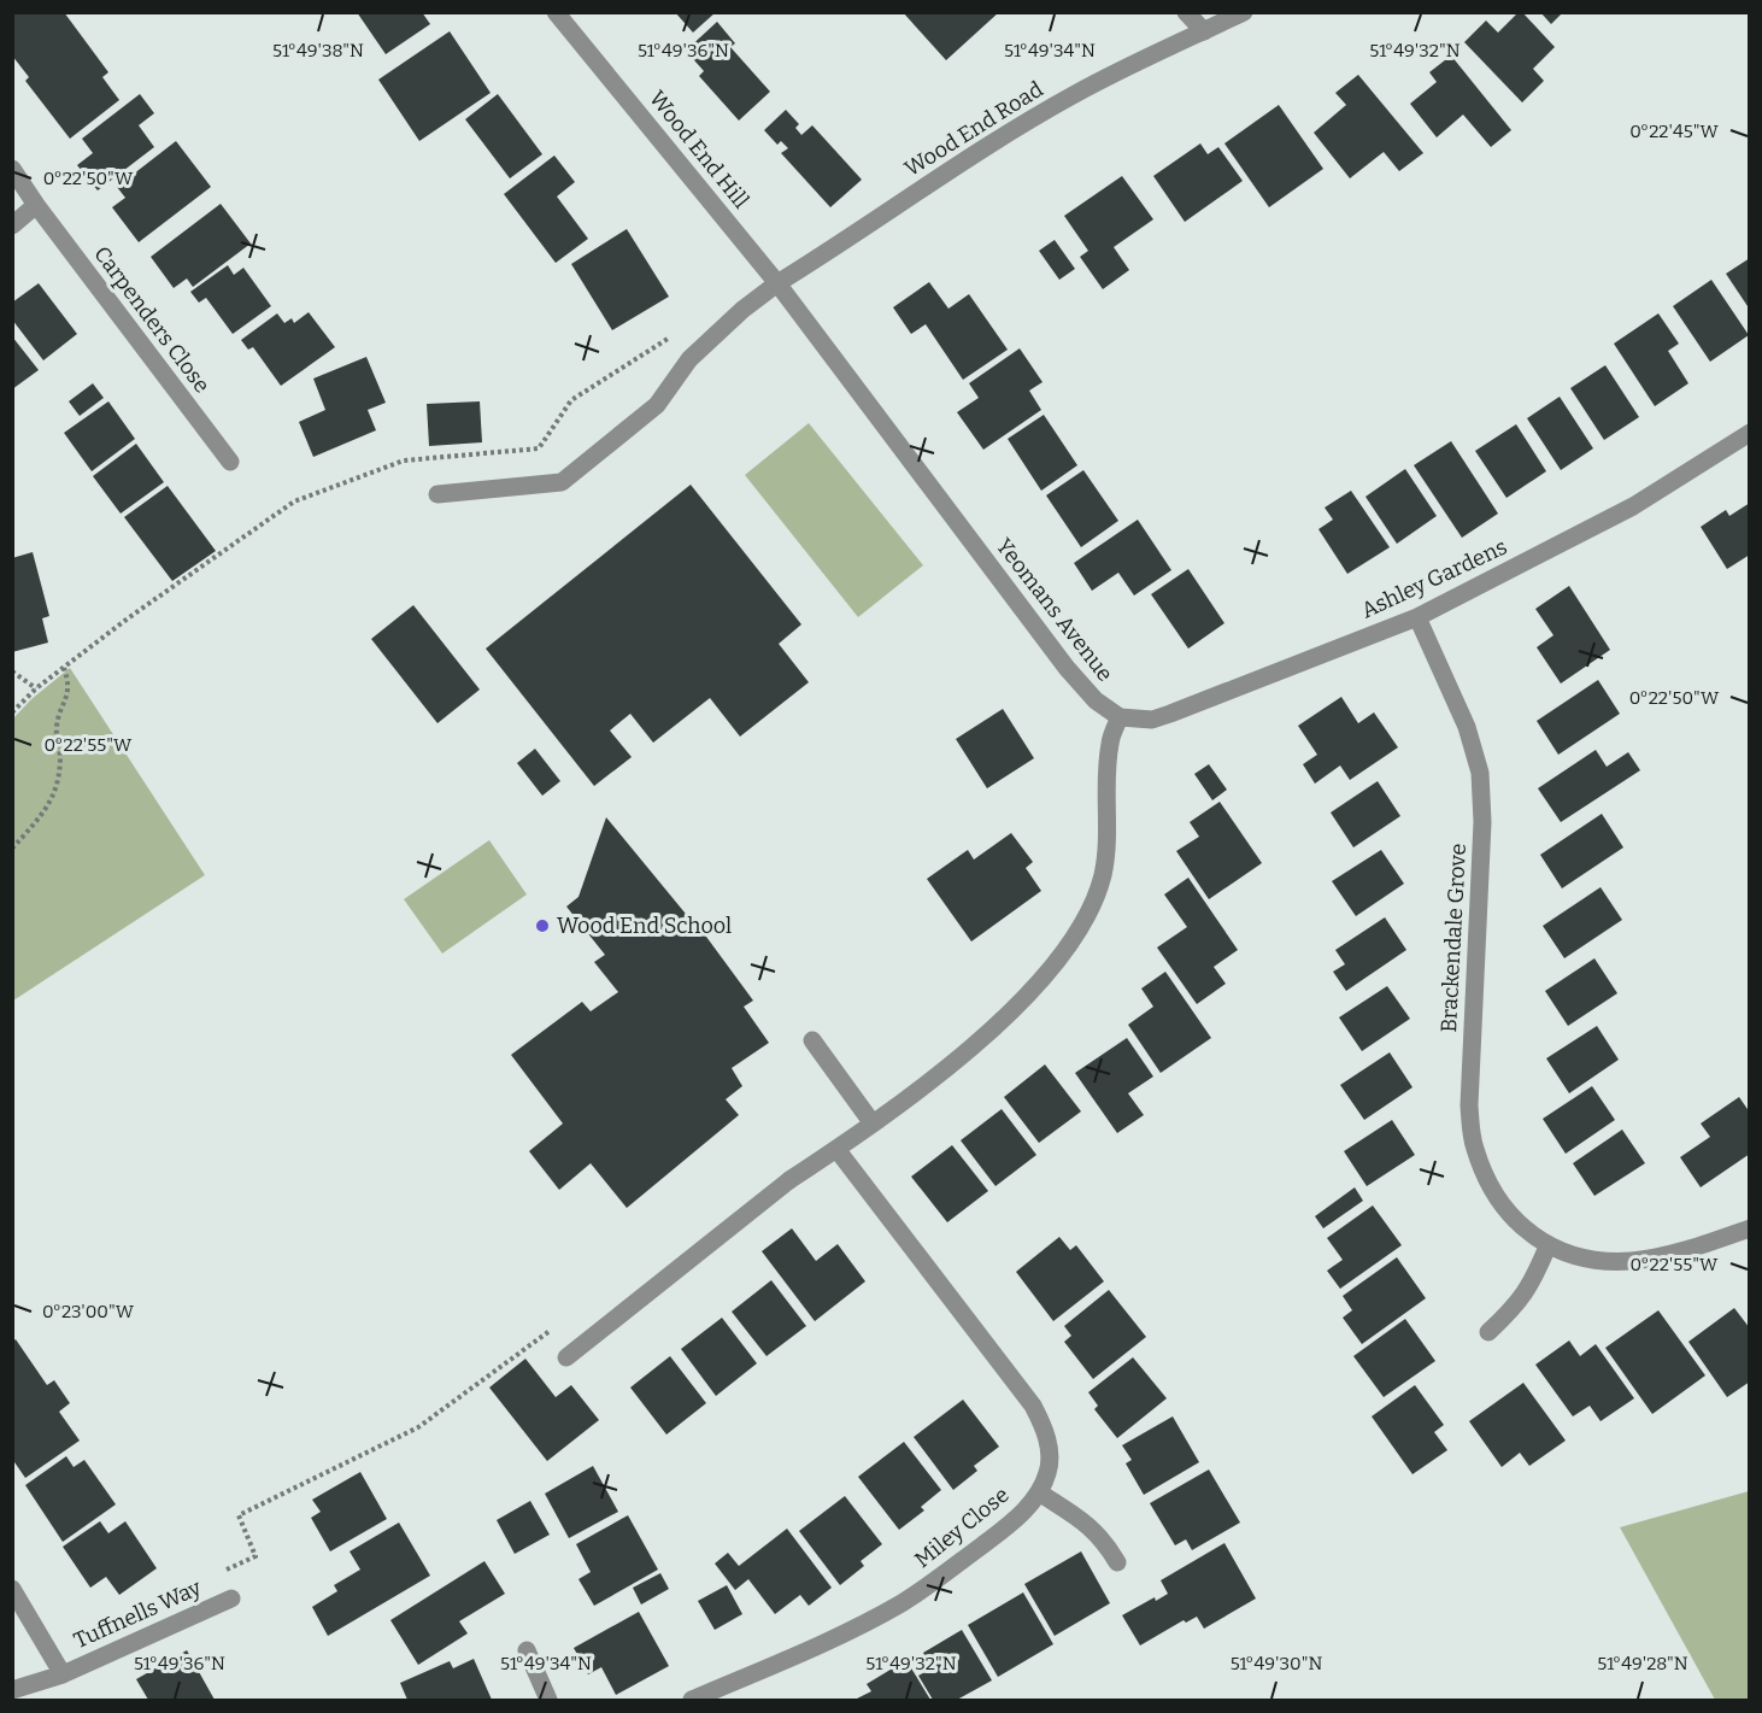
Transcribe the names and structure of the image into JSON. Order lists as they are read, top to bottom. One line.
{"streets":{"street":["Wood End Road","Wood End Hill","Carpenders Close","Ashley Gardens","Yeomans Avenue","Brackendale Grove","Miley Close","Tuffnells Way"]},"crossings":[["Wood End Road","Wood End Hill"],["Wood End Road","Yeomans Avenue"],["Wood End Hill","Yeomans Avenue"],["Ashley Gardens","Yeomans Avenue"],["Ashley Gardens","Brackendale Grove"]],"places":["Wood End School"],"coordinates":["51°49'38\"N","51°49'36\"N","51°49'34\"N","51°49'32\"N","0°22'45\"W","0°22'50\"W","0°22'55\"W","0°23'00\"W","51°49'30\"N","51°49'28\"N"]}
